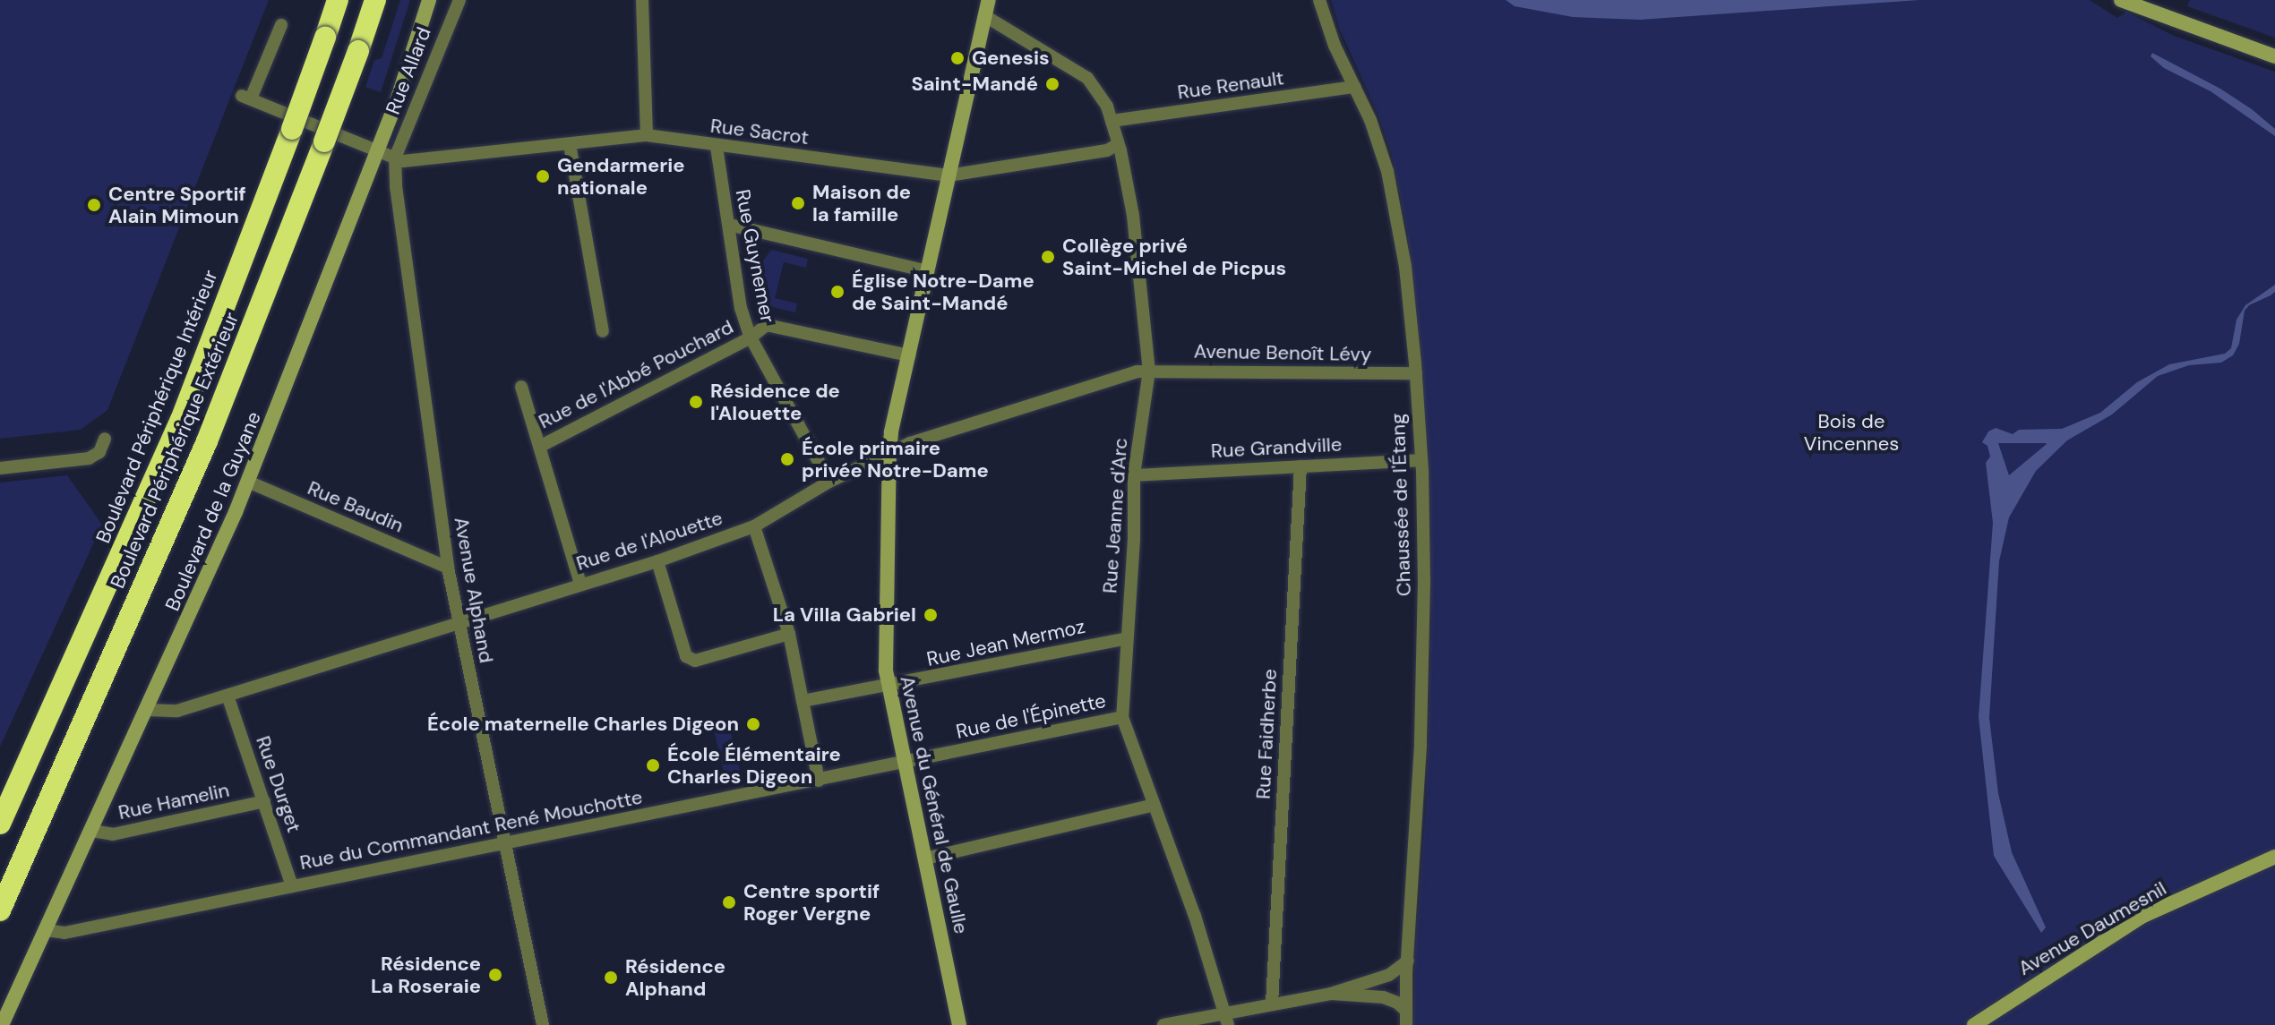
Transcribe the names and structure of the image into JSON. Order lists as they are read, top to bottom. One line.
{"streets":{"highway":["Boulevard Périphérique Intérieur","Boulevard Périphérique Extérieur"],"street":["Rue Allard","Rue Renault","Rue Sacrot","Rue Guynemer","Avenue Benoît Lévy","Rue de l'Abbé Pouchard","Rue Grandville","Chaussée de l'Étang","Rue Baudin","Boulevard de la Guyane","Rue Jeanne d'Arc","Rue de l'Alouette","Avenue Alphand","Rue Jean Mermoz","Rue de l'Épinette","Rue Faidherbe","Rue Durget","Rue Hamelin","Avenue du Général de Gaulle","Rue du Commandant René Mouchotte","Avenue Daumesnil"]},"crossings":[["Rue Allard","Rue Sacrot"],["Rue Allard","Avenue Alphand"],["Rue Renault","Chaussée de l'Étang"],["Rue Renault","Rue Jeanne d'Arc"],["Rue Sacrot","Rue Guynemer"],["Rue Sacrot","Rue Jeanne d'Arc"],["Rue Sacrot","Avenue Alphand"],["Rue Sacrot","Avenue du Général de Gaulle"],["Rue Guynemer","Rue de l'Abbé Pouchard"],["Rue Guynemer","Rue de l'Alouette"],["Avenue Benoît Lévy","Chaussée de l'Étang"],["Avenue Benoît Lévy","Rue Jeanne d'Arc"],["Avenue Benoît Lévy","Rue de l'Alouette"],["Rue de l'Abbé Pouchard","Avenue du Général de Gaulle"],["Rue Grandville","Chaussée de l'Étang"],["Rue Grandville","Rue Jeanne d'Arc"],["Rue Grandville","Rue Faidherbe"],["Rue Baudin","Boulevard de la Guyane"],["Rue Baudin","Avenue Alphand"],["Boulevard de la Guyane","Rue de l'Alouette"],["Boulevard de la Guyane","Rue Hamelin"],["Boulevard de la Guyane","Rue du Commandant René Mouchotte"],["Rue Jeanne d'Arc","Rue de l'Alouette"],["Rue Jeanne d'Arc","Rue Jean Mermoz"],["Rue Jeanne d'Arc","Rue de l'Épinette"],["Rue Jeanne d'Arc","Avenue du Général de Gaulle"],["Rue de l'Alouette","Avenue Alphand"],["Rue de l'Alouette","Rue Durget"],["Rue de l'Alouette","Avenue du Général de Gaulle"],["Avenue Alphand","Rue du Commandant René Mouchotte"],["Rue Jean Mermoz","Avenue du Général de Gaulle"],["Rue de l'Épinette","Avenue du Général de Gaulle"],["Rue de l'Épinette","Rue du Commandant René Mouchotte"],["Rue Durget","Rue Hamelin"],["Rue Durget","Rue du Commandant René Mouchotte"],["Avenue du Général de Gaulle","Rue du Commandant René Mouchotte"]],"parks":["Bois de Vincennes"],"places":["Genesis","Saint-Mandé","Gendarmerie nationale","Maison de la famille","Centre Sportif Alain Mimoun","Collège privé Saint-Michel de Picpus","Église Notre-Dame de Saint-Mandé","Résidence de l'Alouette","École primaire privée Notre-Dame","La Villa Gabriel","École maternelle Charles Digeon","École Élémentaire Charles Digeon","Centre sportif Roger Vergne","Résidence La Roseraie","Résidence Alphand"]}
